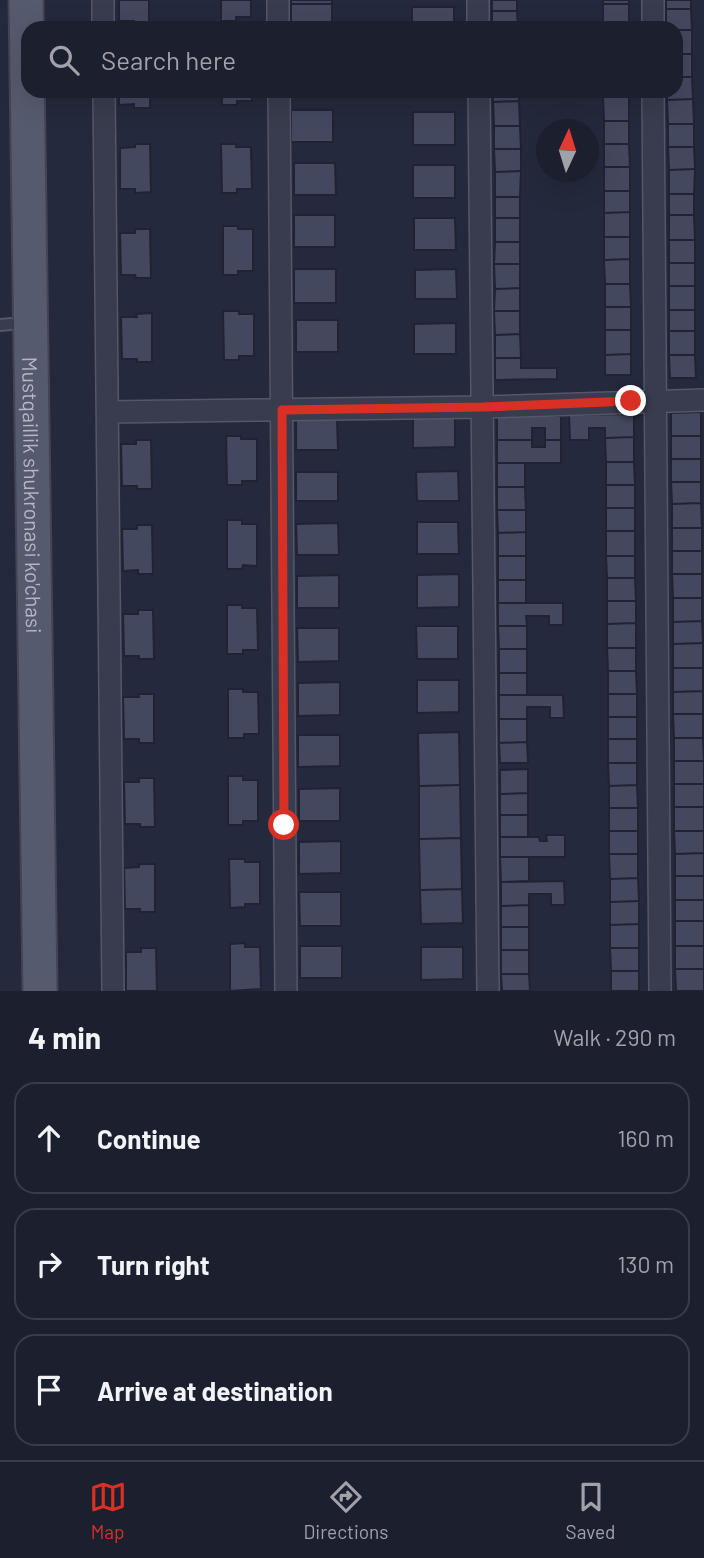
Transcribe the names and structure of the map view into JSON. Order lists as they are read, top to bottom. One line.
{"streets":{"main road":["Mustqaillik shukronasi ko'chasi"]},"north":"top","page":{"search":"Search here","heading":["4 min","Walk · 290 m"],"list":[["Continue","160 m"],["Turn right","130 m"],"Arrive at destination"],"nav":["Map","Directions","Saved"]}}
